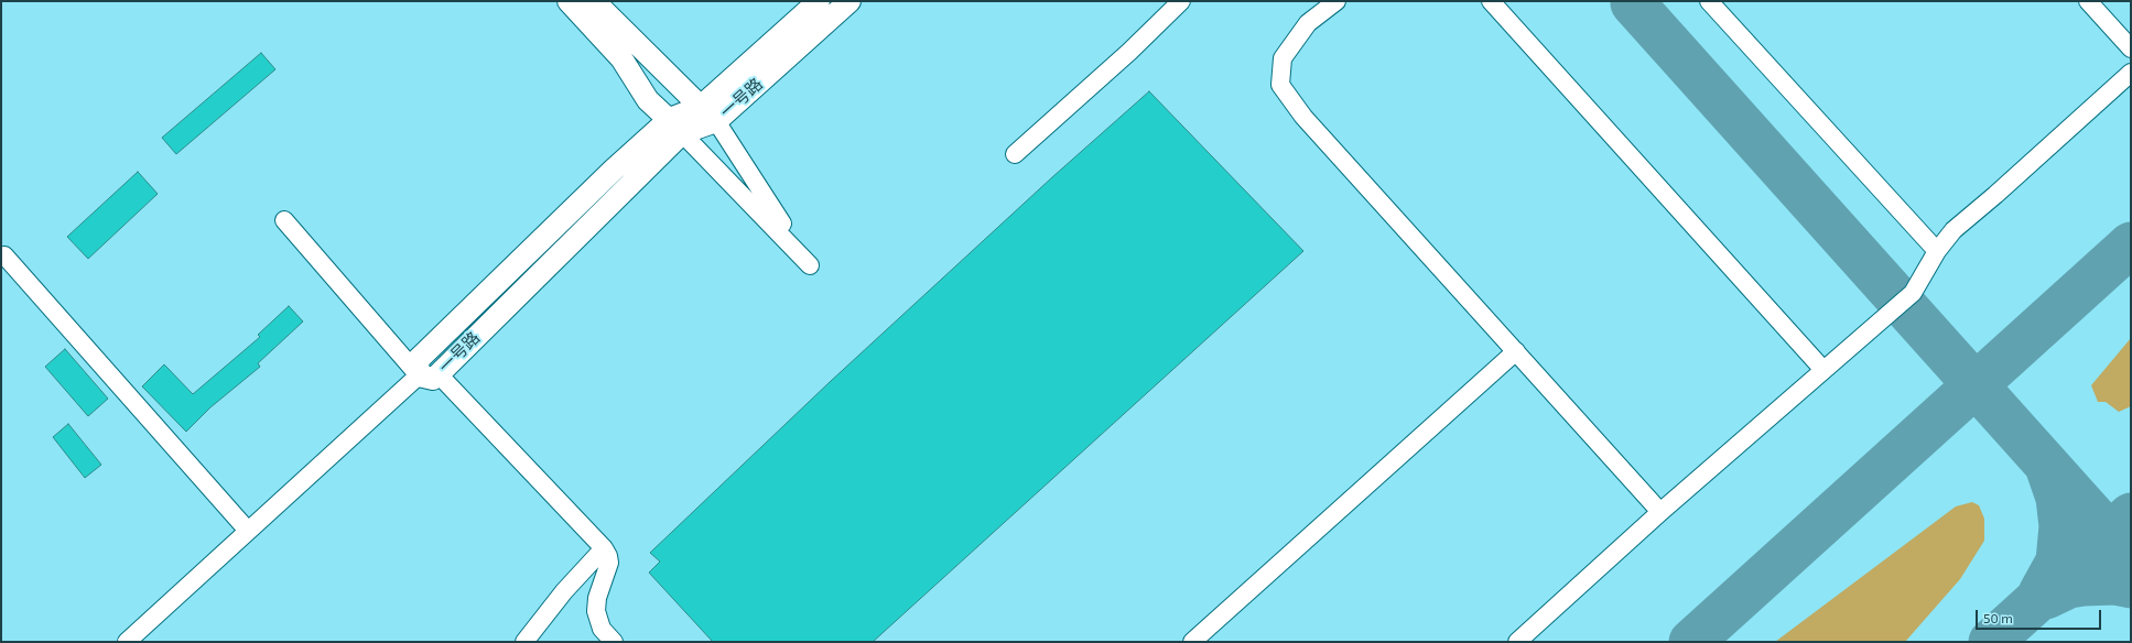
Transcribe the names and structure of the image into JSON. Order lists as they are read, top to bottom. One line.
{"streets":{"main road":["一号路"]},"scale_bar":"50 m"}
